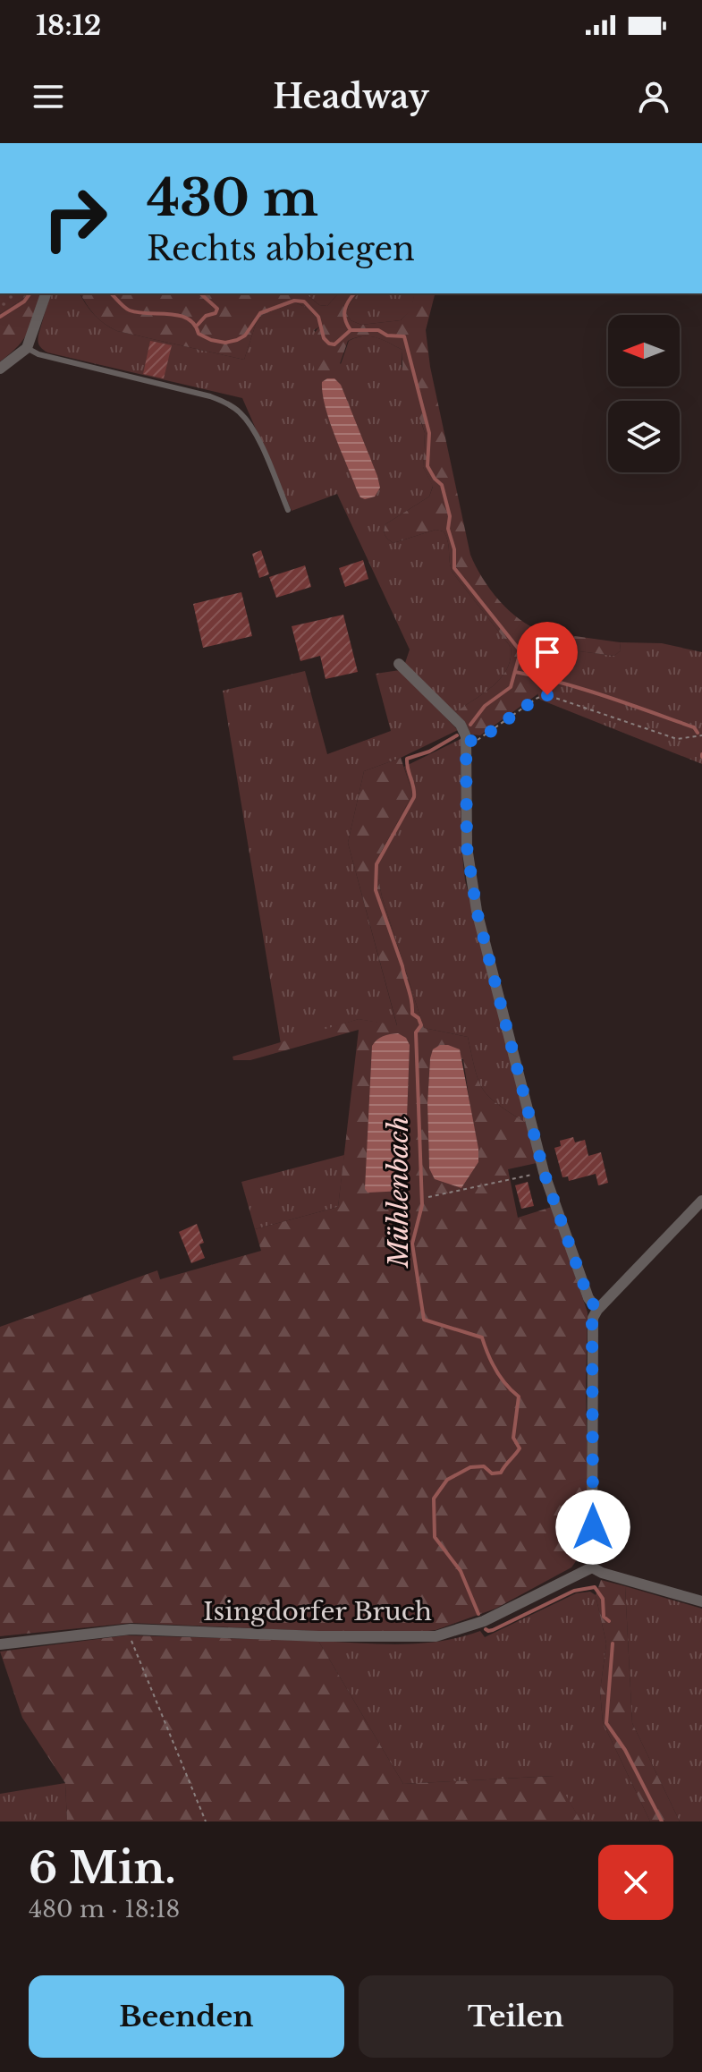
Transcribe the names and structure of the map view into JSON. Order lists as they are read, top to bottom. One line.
{"streets":{"street":["Isingdorfer Bruch"]},"water":["Mühlenbach"],"north":"left","page":{"status":"18:12","header":"Headway","turn":["430 m","Rechts abbiegen"],"heading":["6 Min.","480 m · 18:18"],"buttons":["Beenden","Teilen"]}}
